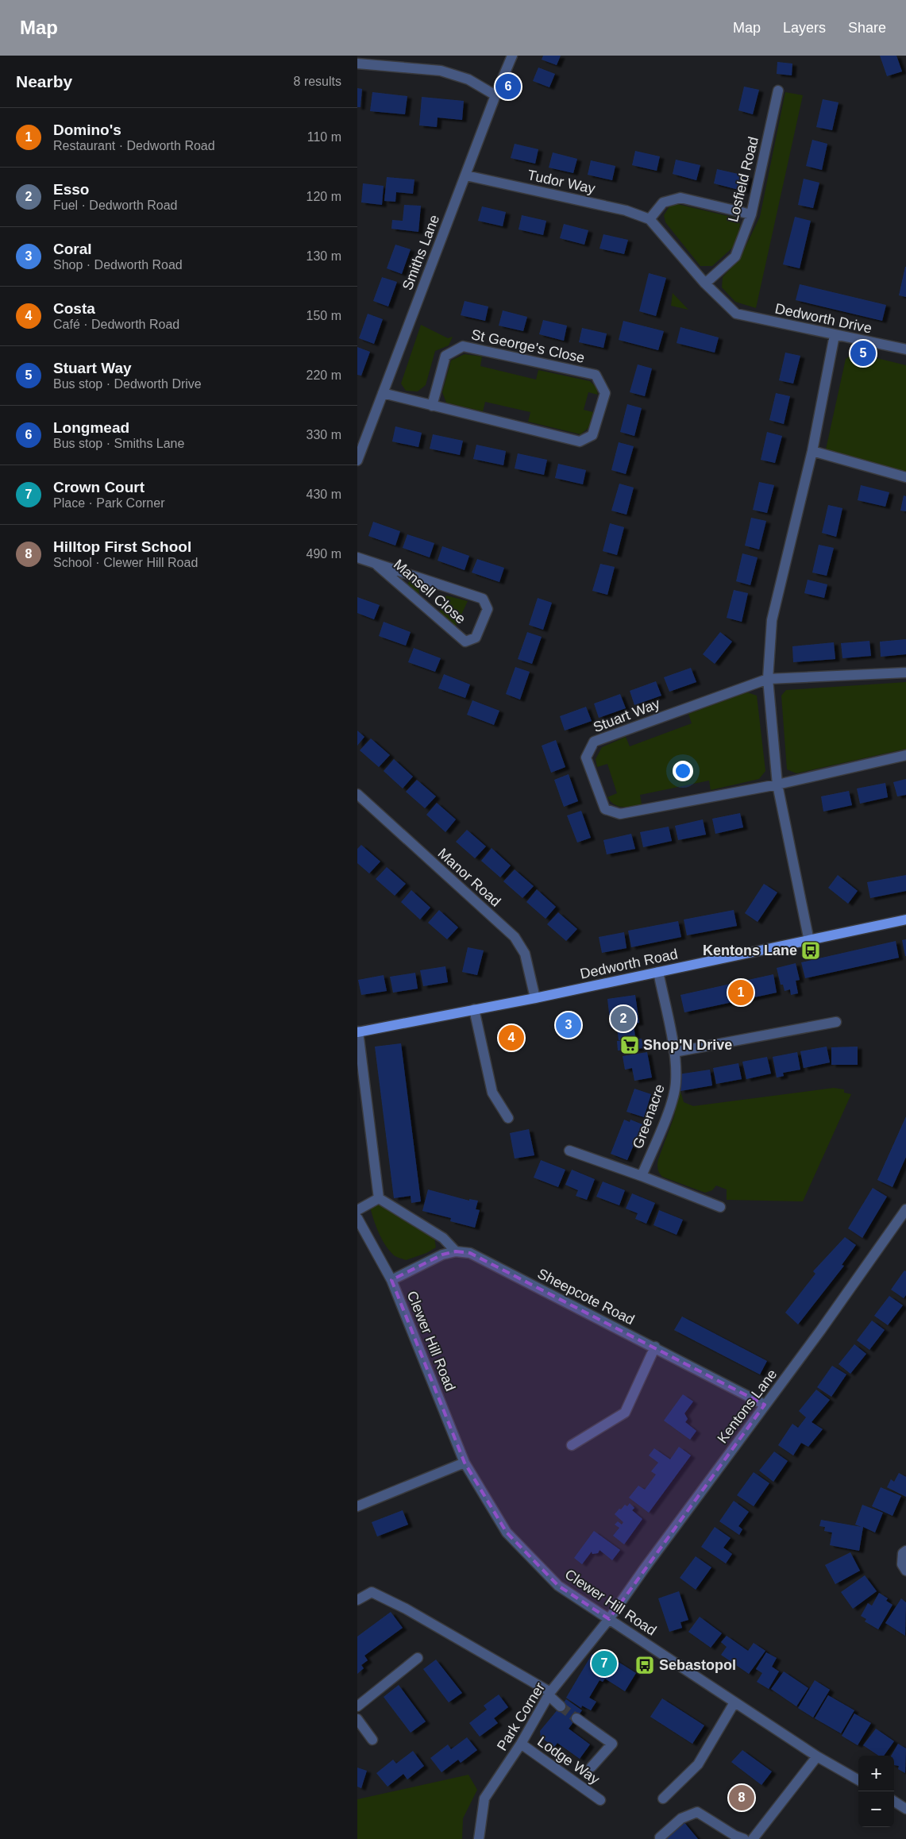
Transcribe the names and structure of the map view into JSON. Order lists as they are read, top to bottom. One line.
{"streets":{"main road":["Dedworth Road"],"street":["Losfield Road","Tudor Way","Smiths Lane","Dedworth Drive","St George's Close","Mansell Close","Stuart Way","Manor Road","Greenacre","Sheepcote Road","Clewer Hill Road","Kentons Lane","Park Corner","Lodge Way"]},"crossings":[["Losfield Road","Tudor Way"],["Tudor Way","Smiths Lane"],["Tudor Way","Dedworth Drive"],["Smiths Lane","St George's Close"],["Manor Road","Dedworth Road"],["Dedworth Road","Greenacre"],["Sheepcote Road","Clewer Hill Road"],["Sheepcote Road","Kentons Lane"],["Clewer Hill Road","Kentons Lane"],["Clewer Hill Road","Park Corner"],["Kentons Lane","Park Corner"],["Park Corner","Lodge Way"]],"places":{"bus stop":["Kentons Lane","Sebastopol"],"supermarket":["Shop'N Drive"]},"page":{"header":"Map","nav":["Map","Layers","Share"],"heading":["Nearby","8 results"],"pins":["6","5","1","2","3","4","7","8"],"list":[{"mark":"1","name":"Domino's","note":"Restaurant · Dedworth Road","value":"110 m"},{"mark":"2","name":"Esso","note":"Fuel · Dedworth Road","value":"120 m"},{"mark":"3","name":"Coral","note":"Shop · Dedworth Road","value":"130 m"},{"mark":"4","name":"Costa","note":"Café · Dedworth Road","value":"150 m"},{"mark":"5","name":"Stuart Way","note":"Bus stop · Dedworth Drive","value":"220 m"},{"mark":"6","name":"Longmead","note":"Bus stop · Smiths Lane","value":"330 m"},{"mark":"7","name":"Crown Court","note":"Place · Park Corner","value":"430 m"},{"mark":"8","name":"Hilltop First School","note":"School · Clewer Hill Road","value":"490 m"}],"map_buttons":["+","−"]}}
